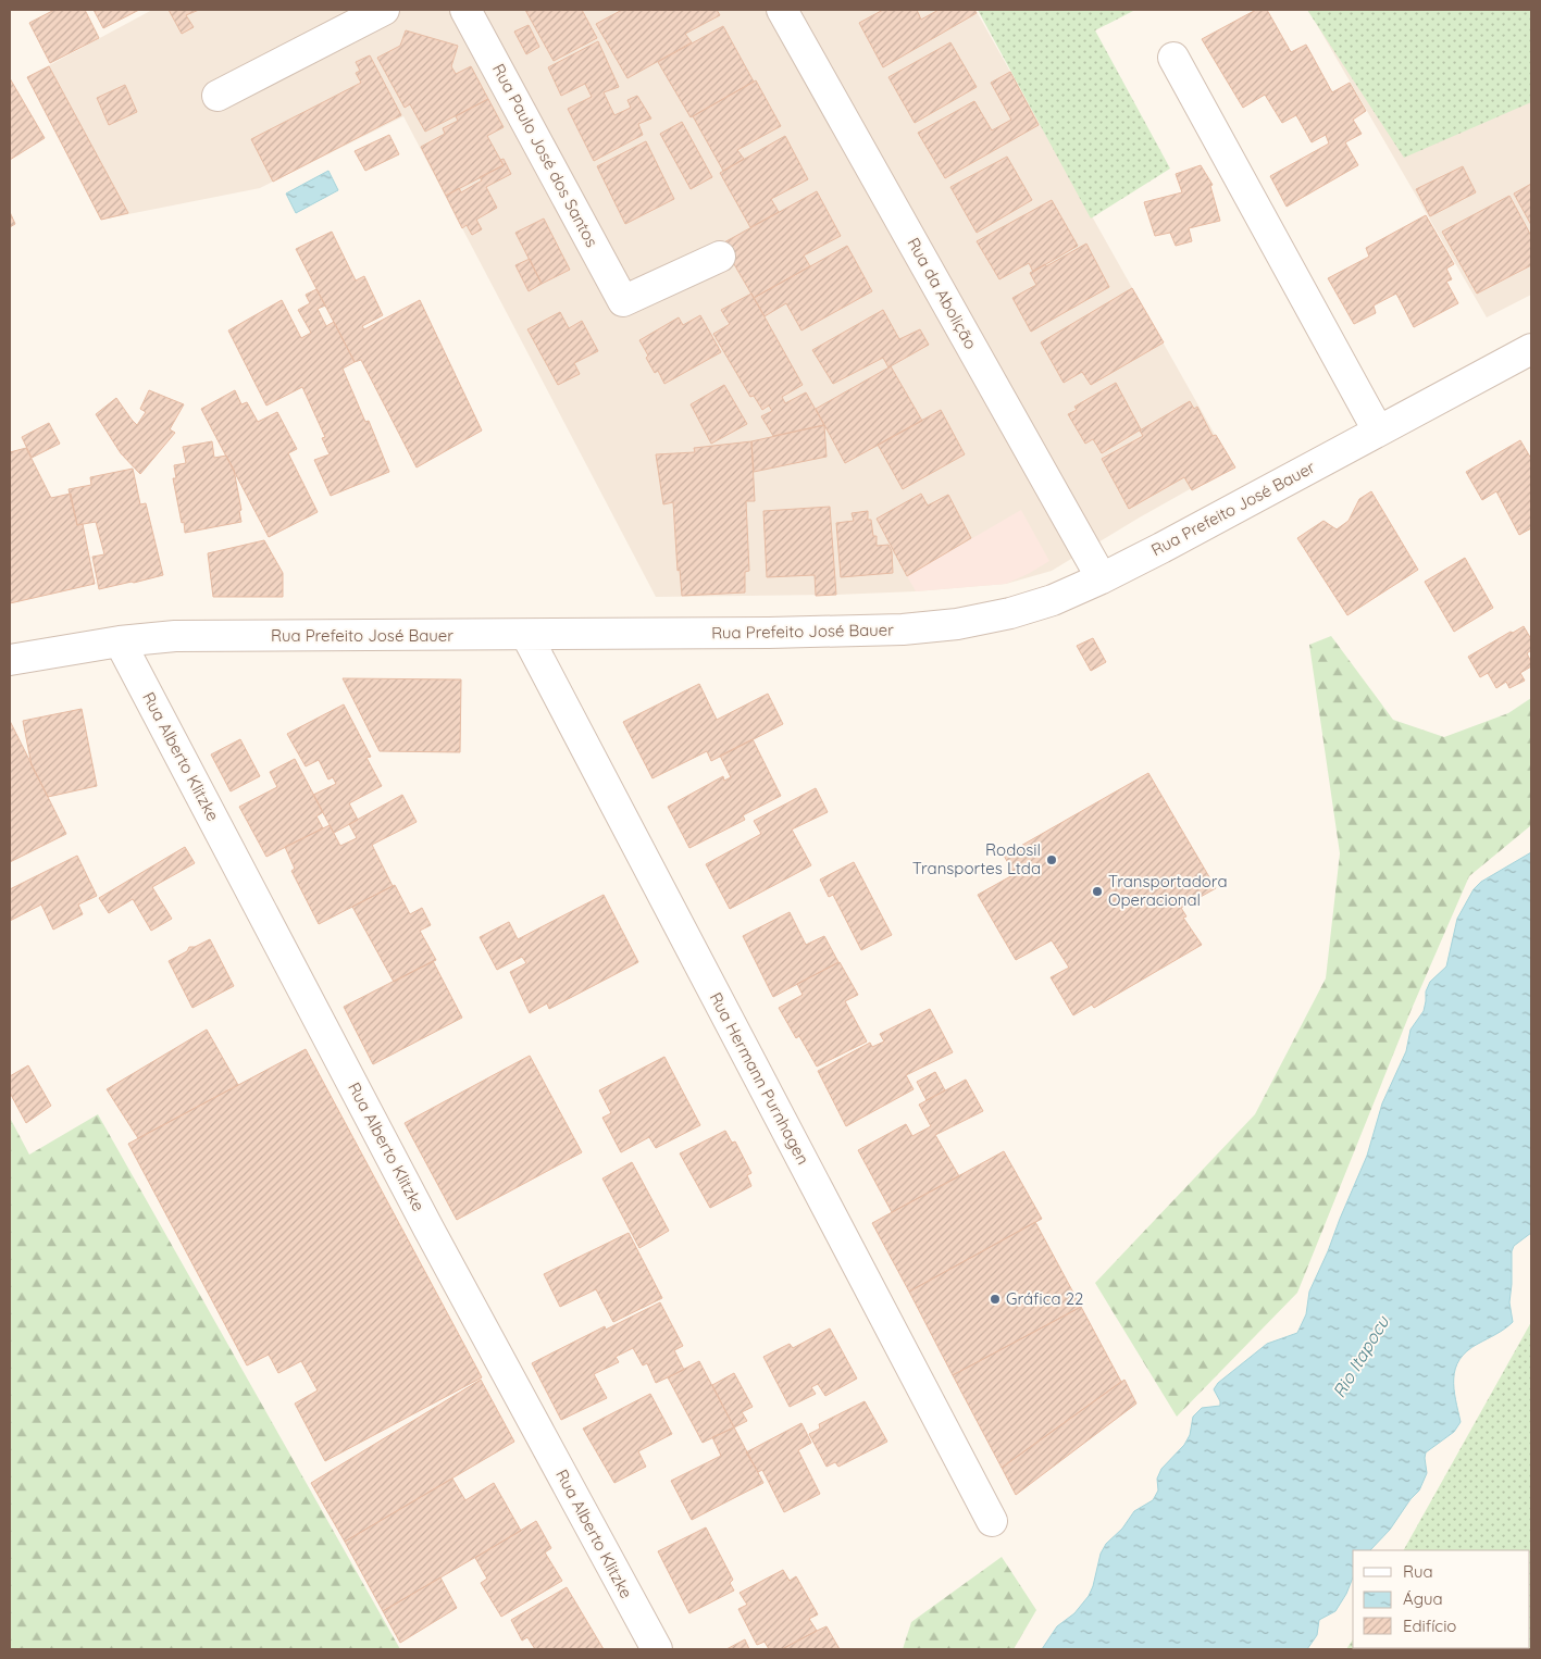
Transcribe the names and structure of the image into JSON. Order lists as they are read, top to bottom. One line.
{"streets":{"street":["Rua Paulo José dos Santos","Rua da Abolição","Rua Prefeito José Bauer","Rua Alberto Klitzke","Rua Hermann Purnhagen"]},"crossings":[["Rua da Abolição","Rua Prefeito José Bauer"],["Rua Prefeito José Bauer","Rua Alberto Klitzke"],["Rua Prefeito José Bauer","Rua Hermann Purnhagen"]],"water":["Rio Itapocu"],"places":["Rodosil Transportes Ltda","Transportadora Operacional","Gráfica 22"],"legend":["Rua","Água","Edifício"]}
